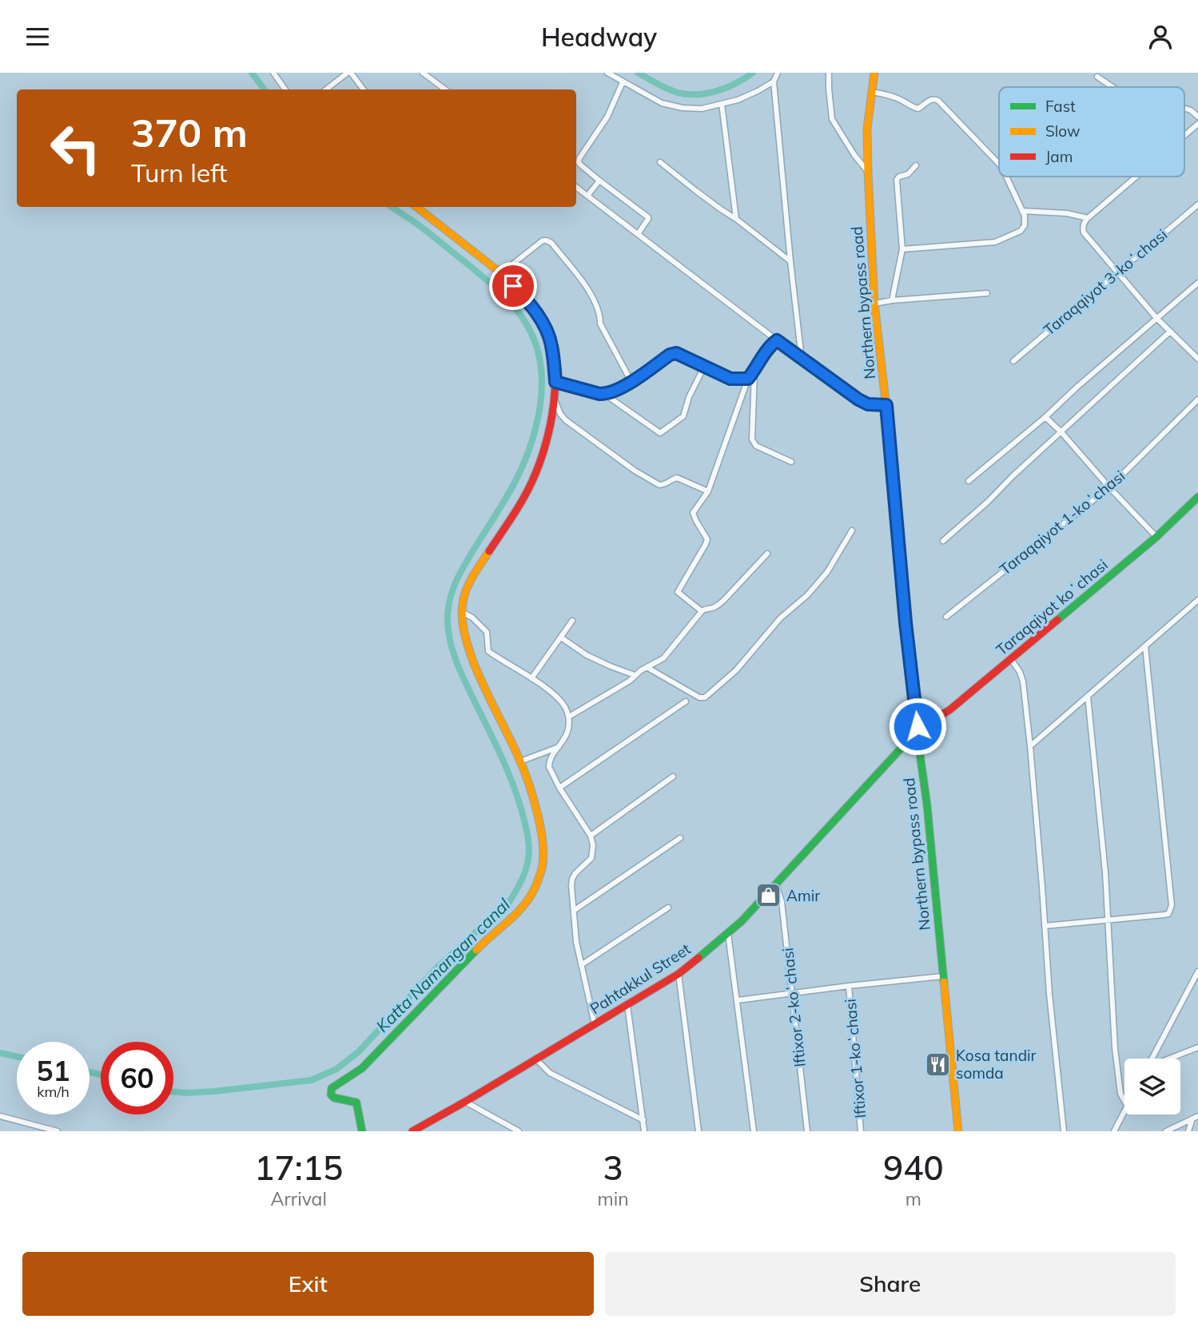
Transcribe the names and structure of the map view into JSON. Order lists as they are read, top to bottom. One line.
{"streets":{"street":["Taraqqiyot 3-koʻchasi","Northern bypass road","Taraqqiyot 1-koʻchasi","Taraqqiyot koʻchasi","Pahtakkul Street","Iftixor 2-koʻchasi","Iftixor 1-koʻchasi"]},"crossings":[["Northern bypass road","Taraqqiyot koʻchasi"],["Northern bypass road","Pahtakkul Street"],["Taraqqiyot koʻchasi","Pahtakkul Street"],["Pahtakkul Street","Iftixor 2-koʻchasi"]],"water":["Katta Namangan canal"],"places":{"shop":["Amir"],"restaurant":["Kosa tandir somda"]},"legend":["Fast","Slow","Jam"],"page":{"header":"Headway","turn":["370 m","Turn left"],"speed":"51 km/h","limit":"60","eta":["17:15","Arrival","3","min","940","m"],"buttons":["Exit","Share"]}}
